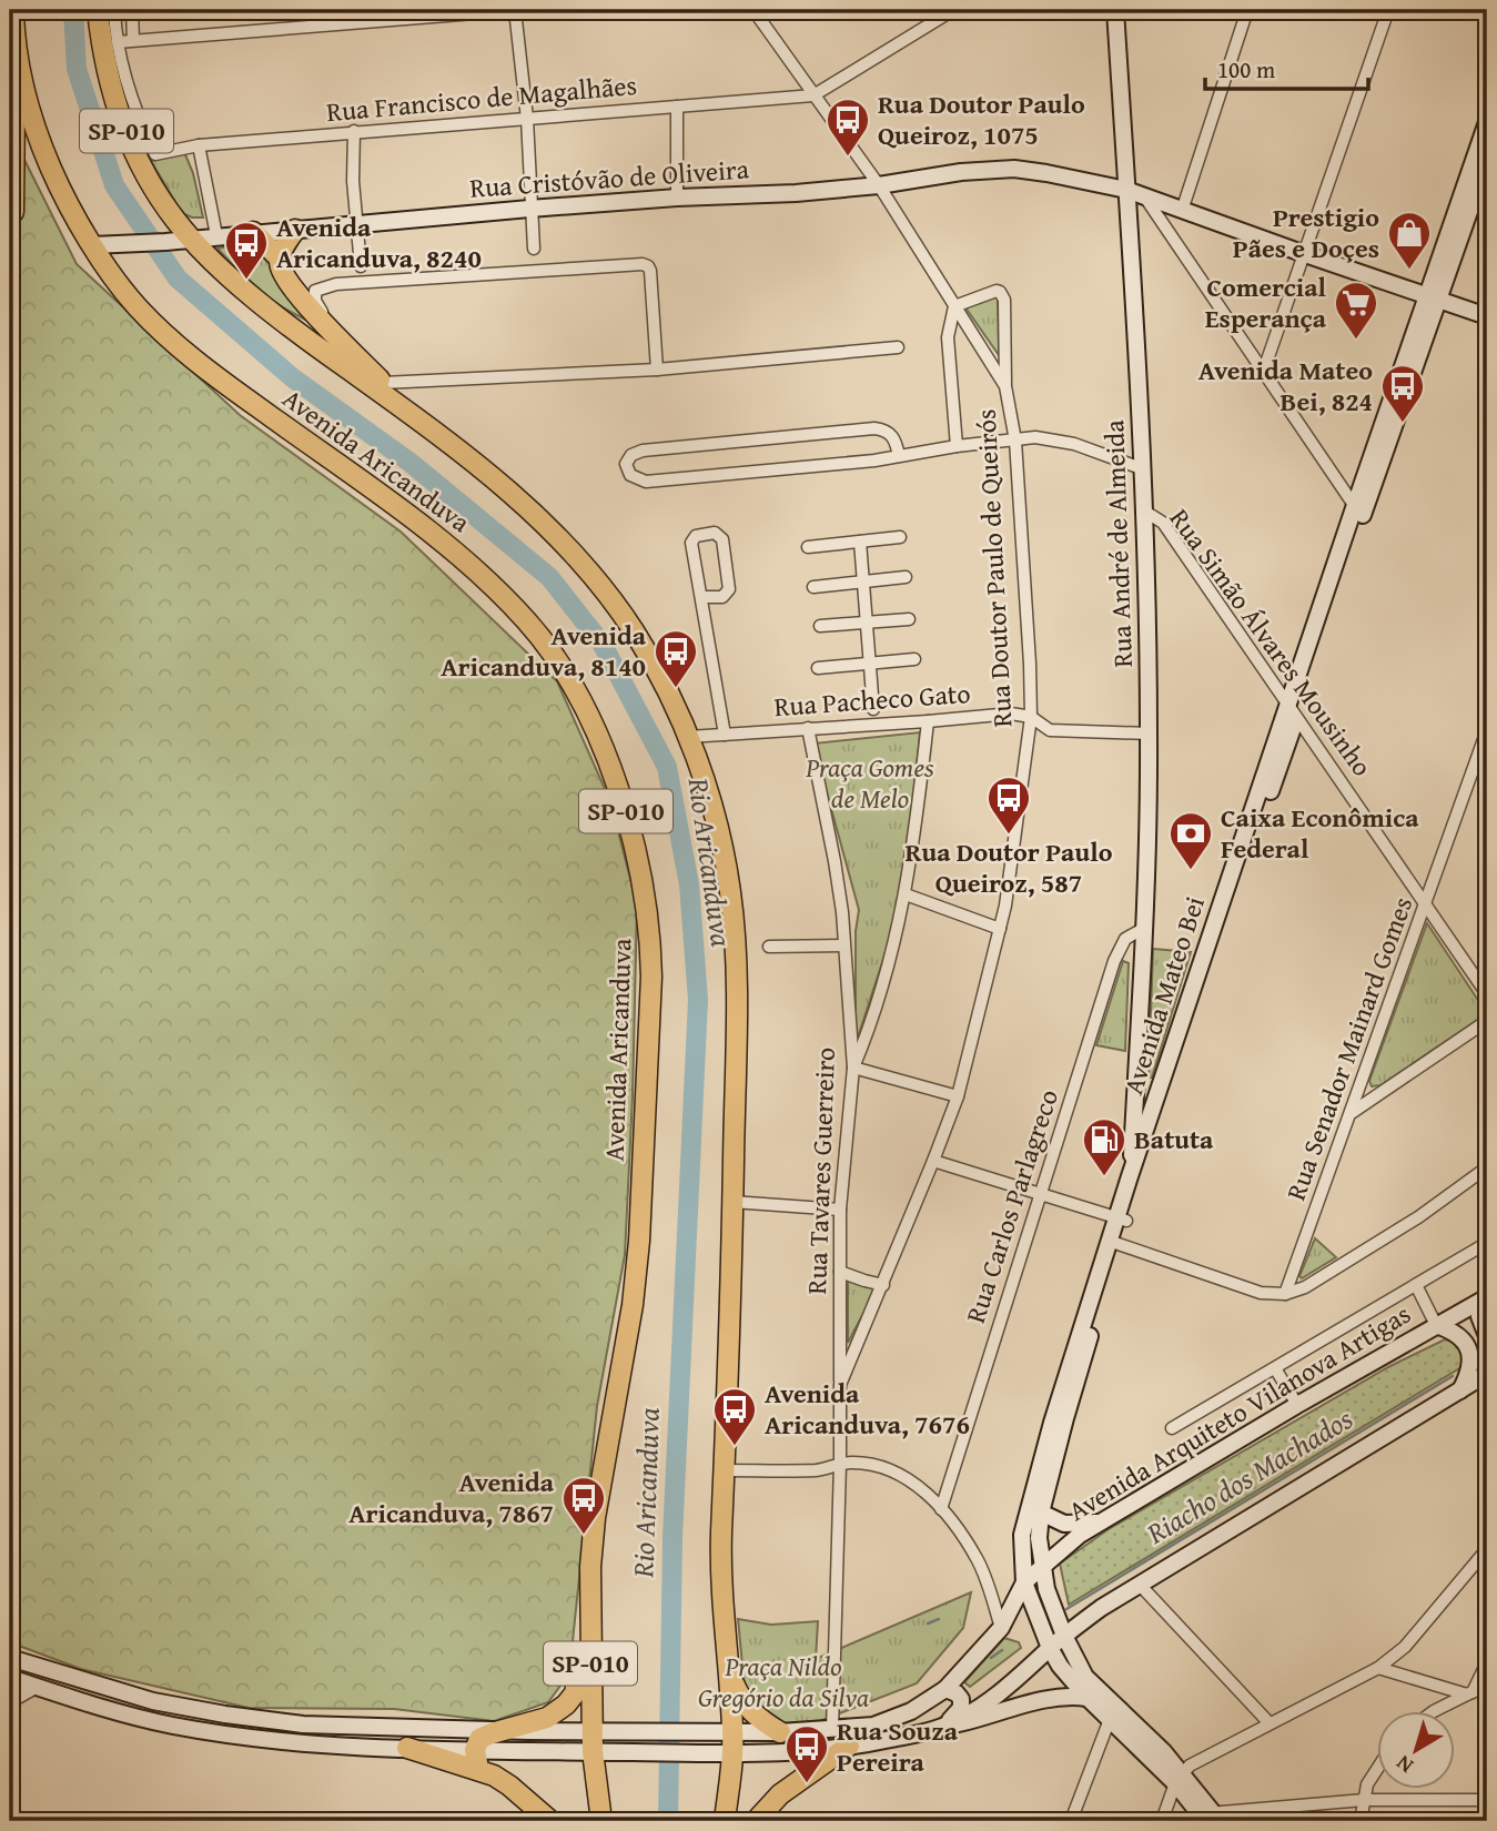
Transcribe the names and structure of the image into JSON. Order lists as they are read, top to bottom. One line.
{"streets":{"highway":["SP-010","Avenida Aricanduva"],"main road":["Rua Cristóvão de Oliveira","Rua André de Almeida","Avenida Mateo Bei","Avenida Arquiteto Vilanova Artigas"],"street":["Rua Francisco de Magalhães","Rua Doutor Paulo de Queirós","Rua Simão Álvares Mousinho","Rua Pacheco Gato","Rua Senador Mainard Gomes","Rua Tavares Guerreiro","Rua Carlos Parlagreco"]},"crossings":[["Rua Francisco de Magalhães","Rua Doutor Paulo de Queirós"],["Rua Cristóvão de Oliveira","Avenida Aricanduva"],["Rua Cristóvão de Oliveira","Rua André de Almeida"],["Rua Cristóvão de Oliveira","Rua Doutor Paulo de Queirós"],["Rua Cristóvão de Oliveira","Avenida Mateo Bei"],["Avenida Aricanduva","Rua Pacheco Gato"],["Rua André de Almeida","Rua Simão Álvares Mousinho"],["Rua André de Almeida","Rua Pacheco Gato"],["Rua André de Almeida","Avenida Mateo Bei"],["Rua André de Almeida","Rua Carlos Parlagreco"],["Rua Doutor Paulo de Queirós","Rua Pacheco Gato"],["Rua Doutor Paulo de Queirós","Rua Tavares Guerreiro"],["Rua Simão Álvares Mousinho","Avenida Mateo Bei"],["Rua Simão Álvares Mousinho","Rua Senador Mainard Gomes"],["Rua Pacheco Gato","Rua Tavares Guerreiro"],["Avenida Mateo Bei","Avenida Arquiteto Vilanova Artigas"]],"water":["Rio Aricanduva","Riacho dos Machados"],"parks":["Praça Gomes de Melo","Praça Nildo Gregório da Silva"],"places":{"bus stop":["Rua Doutor Paulo Queiroz, 1075","Avenida Aricanduva, 8240","Avenida Mateo Bei, 824","Avenida Aricanduva, 8140","Rua Doutor Paulo Queiroz, 587","Avenida Aricanduva, 7676","Avenida Aricanduva, 7867","Rua Souza Pereira"],"shop":["Prestigio Pães e Doçes"],"supermarket":["Comercial Esperança"],"bank":["Caixa Econômica Federal"],"fuel station":["Batuta"]},"scale_bar":"100 m","north":"bottom left"}
